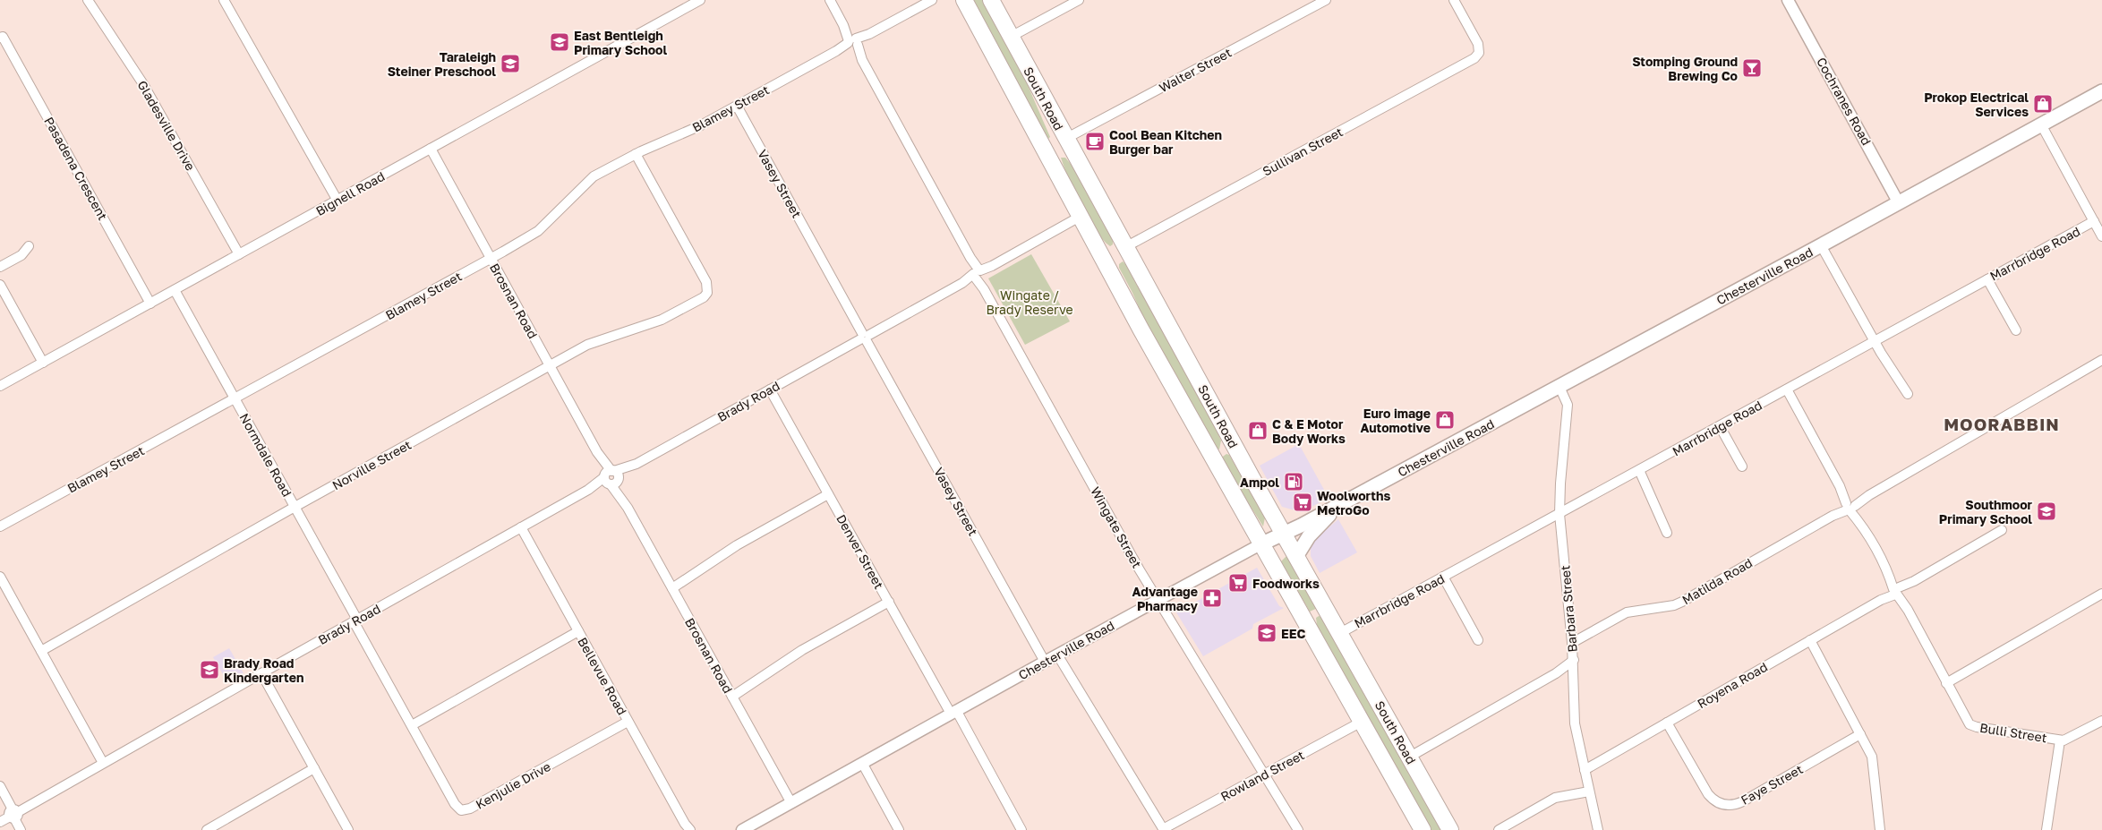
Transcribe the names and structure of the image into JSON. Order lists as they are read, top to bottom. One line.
{"streets":{"highway":["South Road"],"main road":["Chesterville Road"],"street":["Walter Street","Cochranes Road","Blamey Street","Gladesville Drive","Sullivan Street","Pasadena Crescent","Vasey Street","Bignell Road","Marrbridge Road","Brosnan Road","Brady Road","Normdale Road","Norville Street","Wingate Street","Denver Street","Matilda Road","Barbara Street","Bellevue Road","Royena Road","Bulli Street","Rowland Street","Faye Street","Kenjulie Drive"]},"crossings":[["Walter Street","South Road"],["South Road","Sullivan Street"],["South Road","Marrbridge Road"],["South Road","Chesterville Road"],["South Road","Brady Road"],["South Road","Rowland Street"],["Cochranes Road","Chesterville Road"],["Blamey Street","Vasey Street"],["Blamey Street","Brosnan Road"],["Blamey Street","Normdale Road"],["Blamey Street","Norville Street"],["Blamey Street","Wingate Street"],["Gladesville Drive","Bignell Road"],["Pasadena Crescent","Bignell Road"],["Vasey Street","Chesterville Road"],["Vasey Street","Brady Road"],["Bignell Road","Brosnan Road"],["Bignell Road","Normdale Road"],["Marrbridge Road","Barbara Street"],["Marrbridge Road","Bulli Street"],["Chesterville Road","Brosnan Road"],["Chesterville Road","Wingate Street"],["Chesterville Road","Denver Street"],["Chesterville Road","Barbara Street"],["Brosnan Road","Brady Road"],["Brosnan Road","Norville Street"],["Brady Road","Normdale Road"],["Brady Road","Wingate Street"],["Brady Road","Denver Street"],["Brady Road","Bellevue Road"],["Normdale Road","Norville Street"],["Normdale Road","Kenjulie Drive"],["Wingate Street","Rowland Street"],["Matilda Road","Barbara Street"],["Matilda Road","Bulli Street"],["Barbara Street","Royena Road"],["Bellevue Road","Kenjulie Drive"],["Royena Road","Bulli Street"],["Royena Road","Faye Street"]],"districts":["MOORABBIN"],"parks":["Wingate / Brady Reserve"],"places":{"school or university":["East Bentleigh Primary School","Taraleigh Steiner Preschool","Southmoor Primary School","EEC","Brady Road Kindergarten"],"bar":["Stomping Ground Brewing Co"],"shop":["Prokop Electrical Services","Euro image Automotive","C & E Motor Body Works"],"cafe":["Cool Bean Kitchen Burger bar"],"fuel station":["Ampol"],"supermarket":["Woolworths MetroGo","Foodworks"],"pharmacy":["Advantage Pharmacy"]}}
